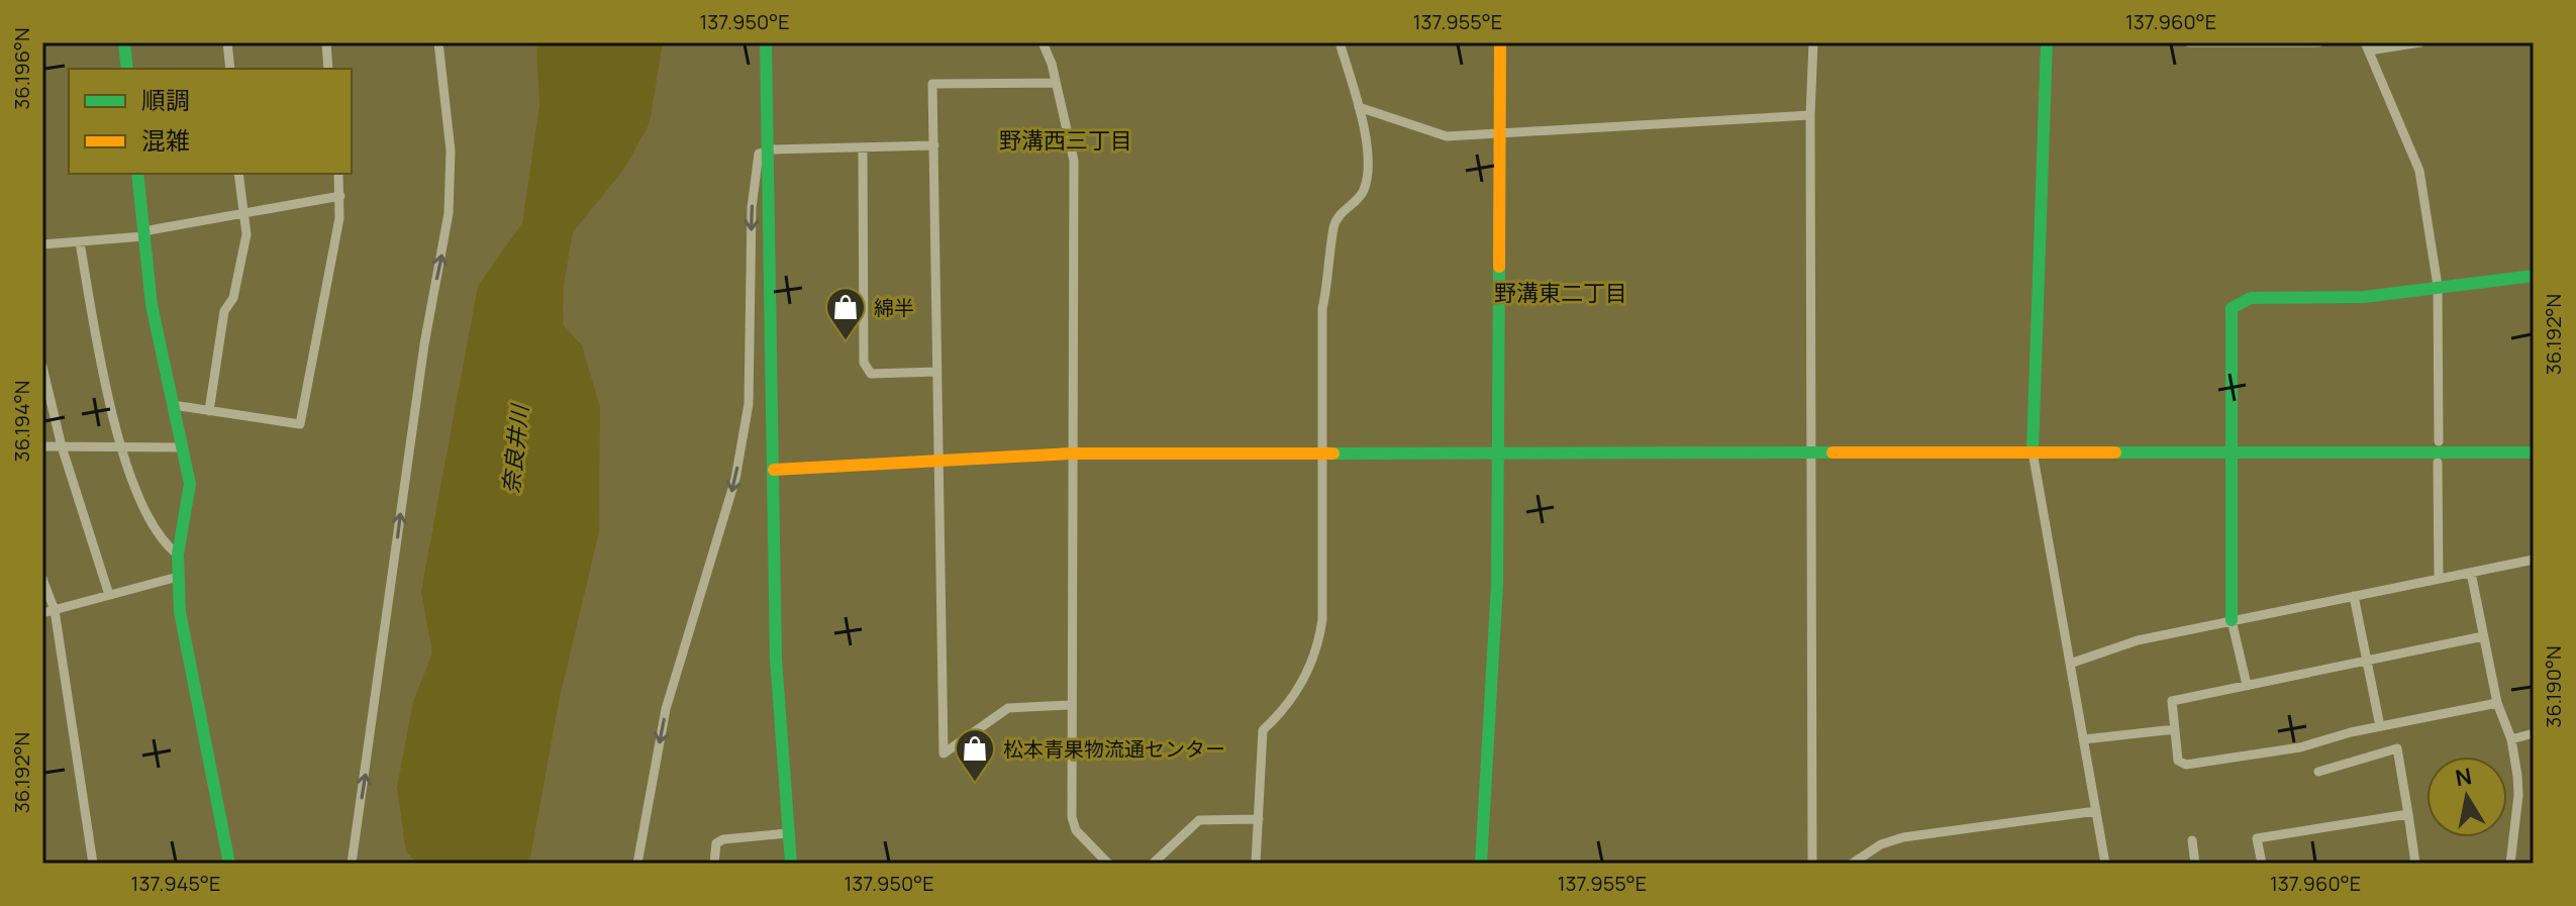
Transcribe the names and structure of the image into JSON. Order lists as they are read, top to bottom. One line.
{"districts":["野溝西三丁目","野溝東二丁目"],"water":["奈良井川"],"places":{"shop":["綿半","松本青果物流通センター"]},"legend":["順調","混雑"],"north":"top","coordinates":["137.950°E","137.955°E","137.960°E","36.196°N","36.192°N","36.194°N","36.190°N","137.945°E"]}
